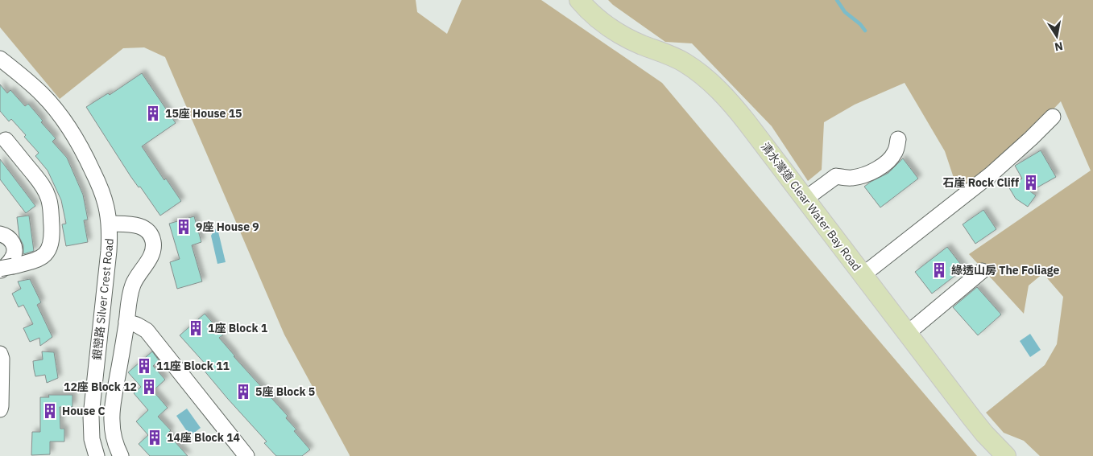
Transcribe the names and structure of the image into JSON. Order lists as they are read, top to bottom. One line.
{"streets":{"main road":["清水灣道 Clear Water Bay Road"],"street":["銀巒路 Silver Crest Road"]},"places":{"building":["15座 House 15","石崖 Rock Cliff","9座 House 9","綠透山房 The Foliage","1座 Block 1","11座 Block 11","12座 Block 12","5座 Block 5","House C","14座 Block 14"]},"north":"bottom"}
